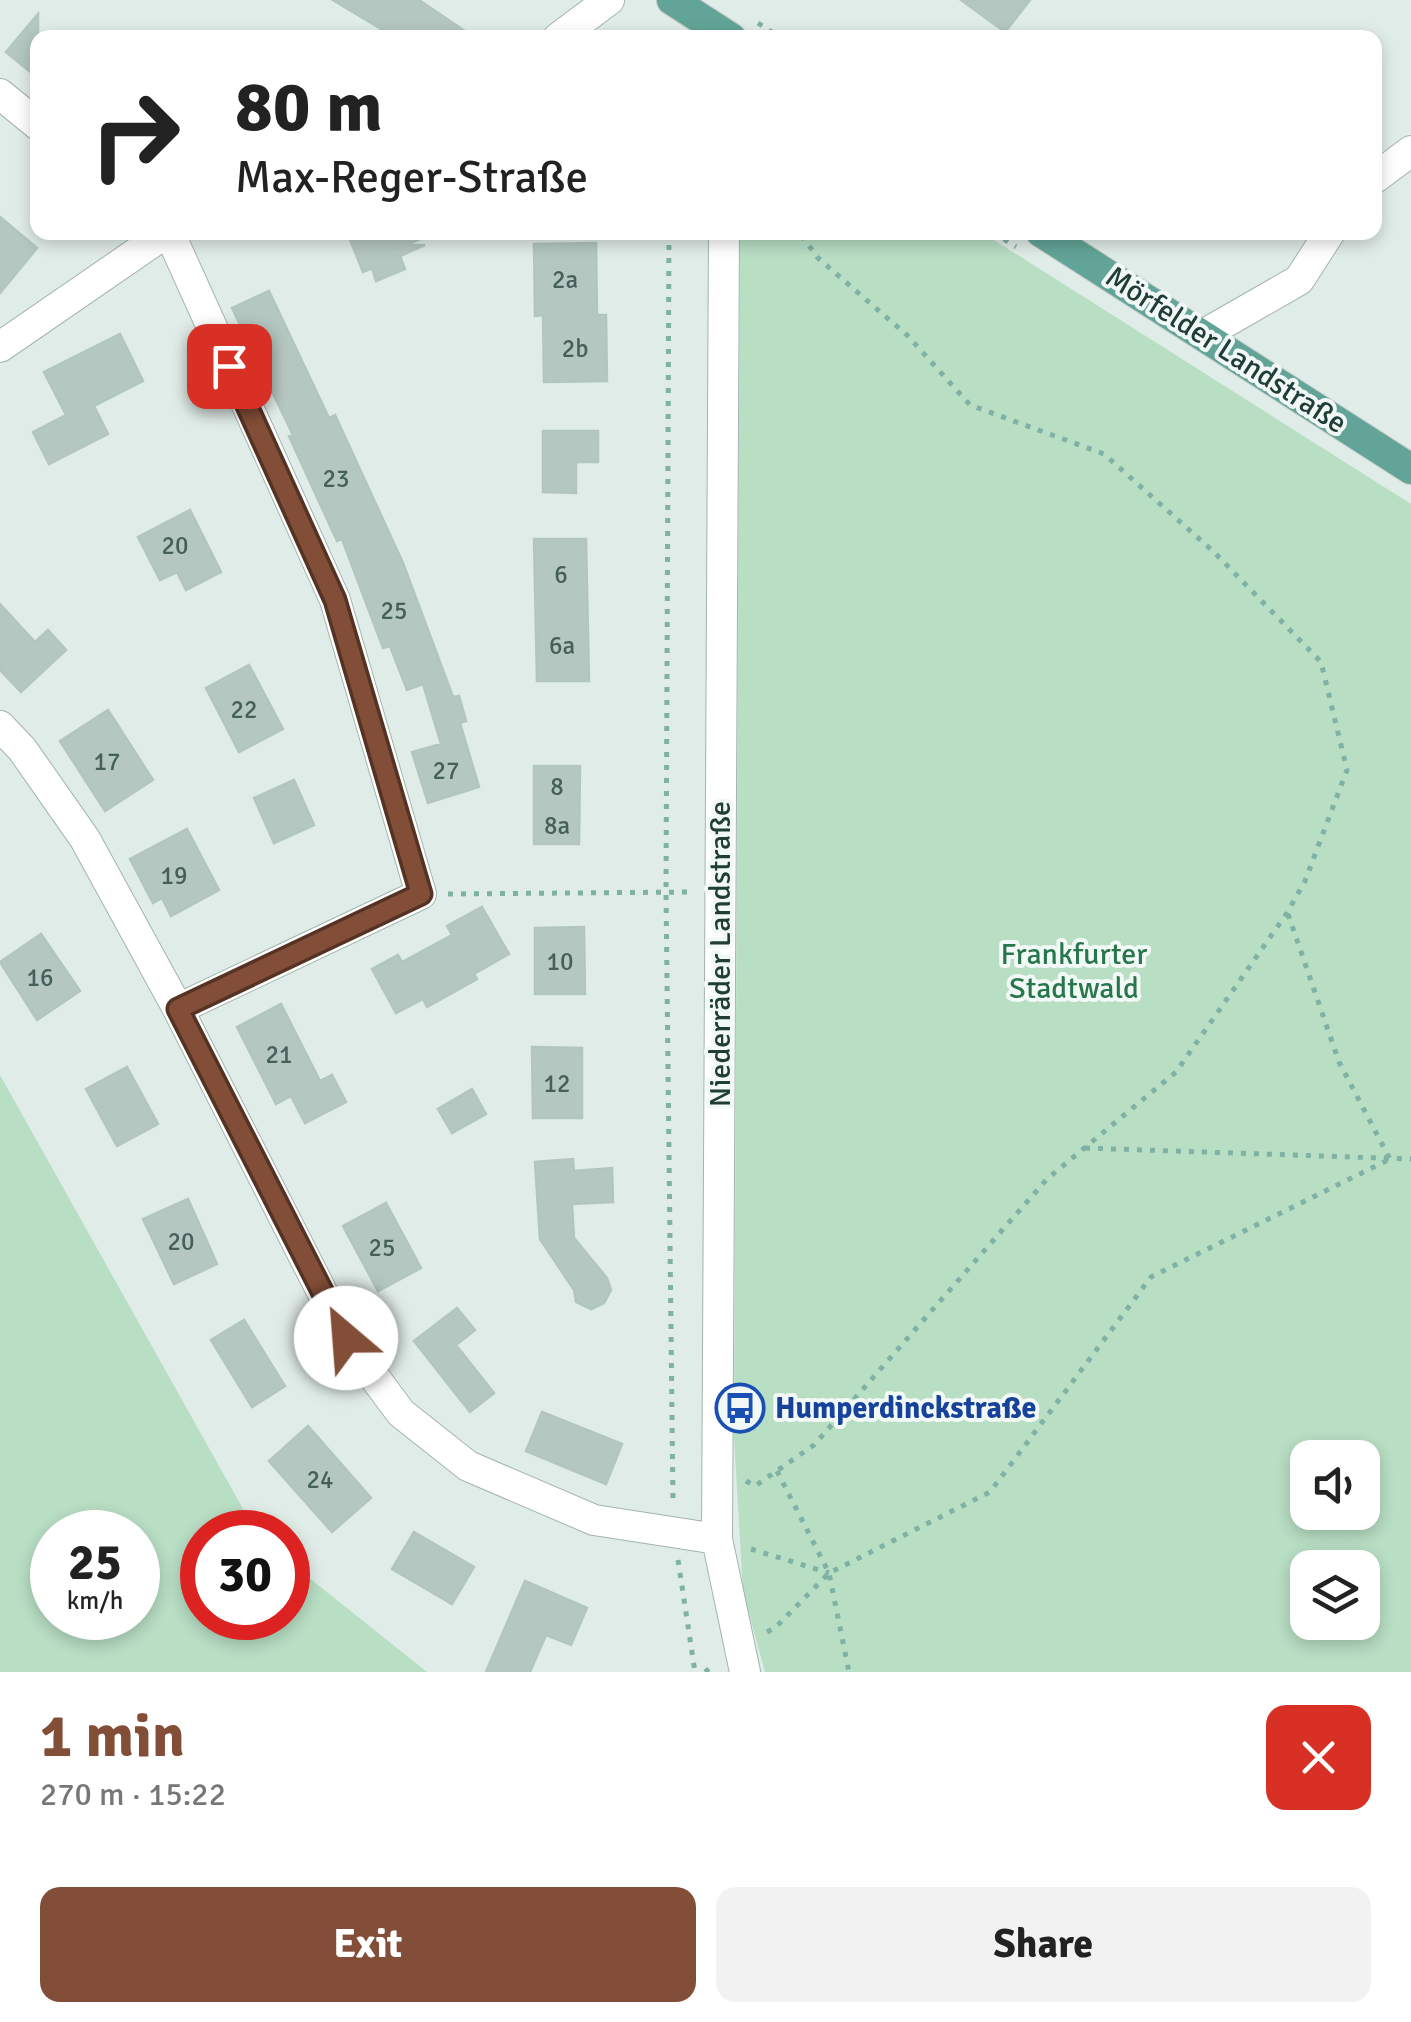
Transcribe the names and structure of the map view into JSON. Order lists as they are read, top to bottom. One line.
{"streets":{"main road":["Mörfelder Landstraße"],"street":["Niederräder Landstraße"]},"parks":["Frankfurter Stadtwald"],"places":{"bus stop":["Humperdinckstraße"]},"house_numbers":["2a","2b","23","20","6","25","6a","22","17","27","8","8a","19","10","16","21","12","20","25","24"],"page":{"turn":["80 m","Max-Reger-Straße"],"speed":"25 km/h","limit":"30","heading":["1 min","270 m · 15:22"],"buttons":["Exit","Share"]}}
